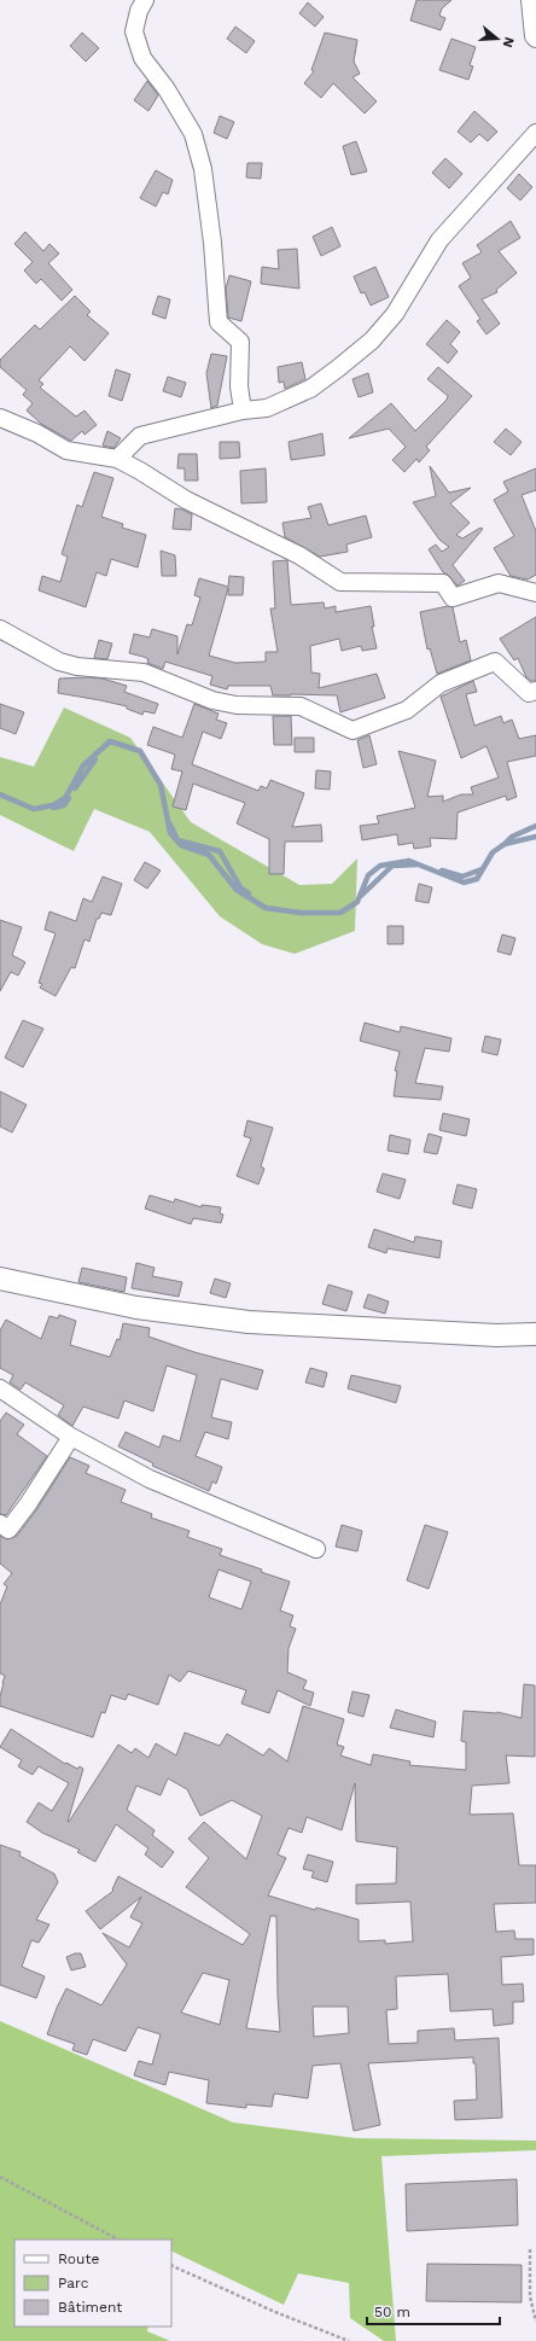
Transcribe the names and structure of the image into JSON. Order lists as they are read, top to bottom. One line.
{"legend":["Route","Parc","Bâtiment"],"scale_bar":"50 m","north":"right"}
